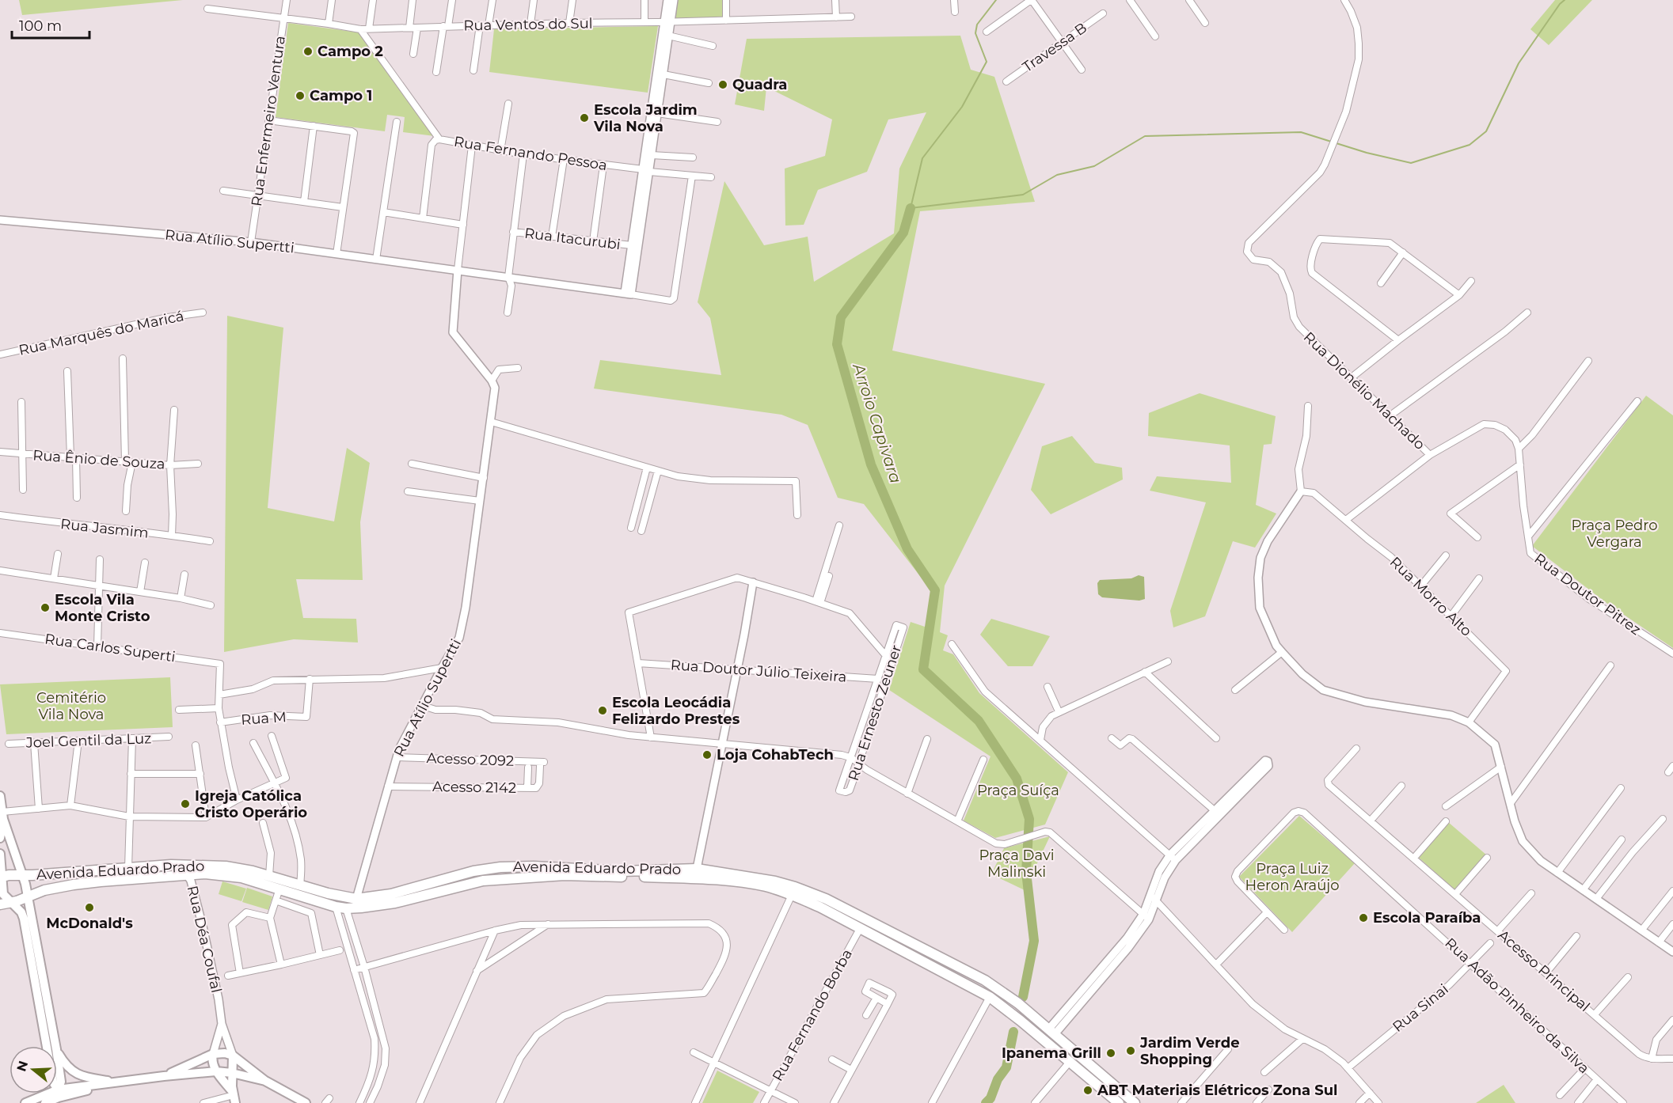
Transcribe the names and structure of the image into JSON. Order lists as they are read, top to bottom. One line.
{"streets":{"main road":["Avenida Eduardo Prado","Rua Déa Coufal"],"street":["Rua Ventos do Sul","Travessa B","Rua Enfermeiro Ventura","Rua Fernando Pessoa","Rua Itacurubi","Rua Atílio Supertti","Rua Marquês do Maricá","Rua Dionélio Machado","Rua Ênio de Souza","Rua Jasmim","Rua Doutor Pitrez","Rua Morro Alto","Rua Carlos Superti","Rua Doutor Júlio Teixeira","Rua Ernesto Zeuner","Rua M","Joel Gentil da Luz","Acesso 2092","Acesso 2142","Acesso Principal","Rua Adão Pinheiro da Silva","Rua Sinai","Rua Fernando Borba"]},"crossings":[["Rua Ventos do Sul","Rua Enfermeiro Ventura"],["Rua Ventos do Sul","Rua Fernando Pessoa"],["Rua Enfermeiro Ventura","Rua Atílio Supertti"],["Rua Atílio Supertti","Acesso 2092"],["Rua Atílio Supertti","Acesso 2142"],["Rua Atílio Supertti","Avenida Eduardo Prado"],["Rua Doutor Júlio Teixeira","Rua Ernesto Zeuner"],["Acesso 2092","Acesso 2142"],["Avenida Eduardo Prado","Rua Déa Coufal"],["Avenida Eduardo Prado","Rua Fernando Borba"],["Rua Adão Pinheiro da Silva","Rua Sinai"]],"water":["Arroio Capivara"],"parks":["Praça Pedro Vergara","Cemitério Vila Nova","Praça Suíça","Praça Davi Malinski","Praça Luiz Heron Araújo"],"places":["Campo 2","Quadra","Campo 1","Escola Jardim Vila Nova","Escola Vila Monte Cristo","Escola Leocádia Felizardo Prestes","Loja CohabTech","Igreja Católica Cristo Operário","McDonald's","Escola Paraíba","Jardim Verde Shopping","Ipanema Grill","ABT Materiais Elétricos Zona Sul"],"scale_bar":"100 m","north":"left"}
